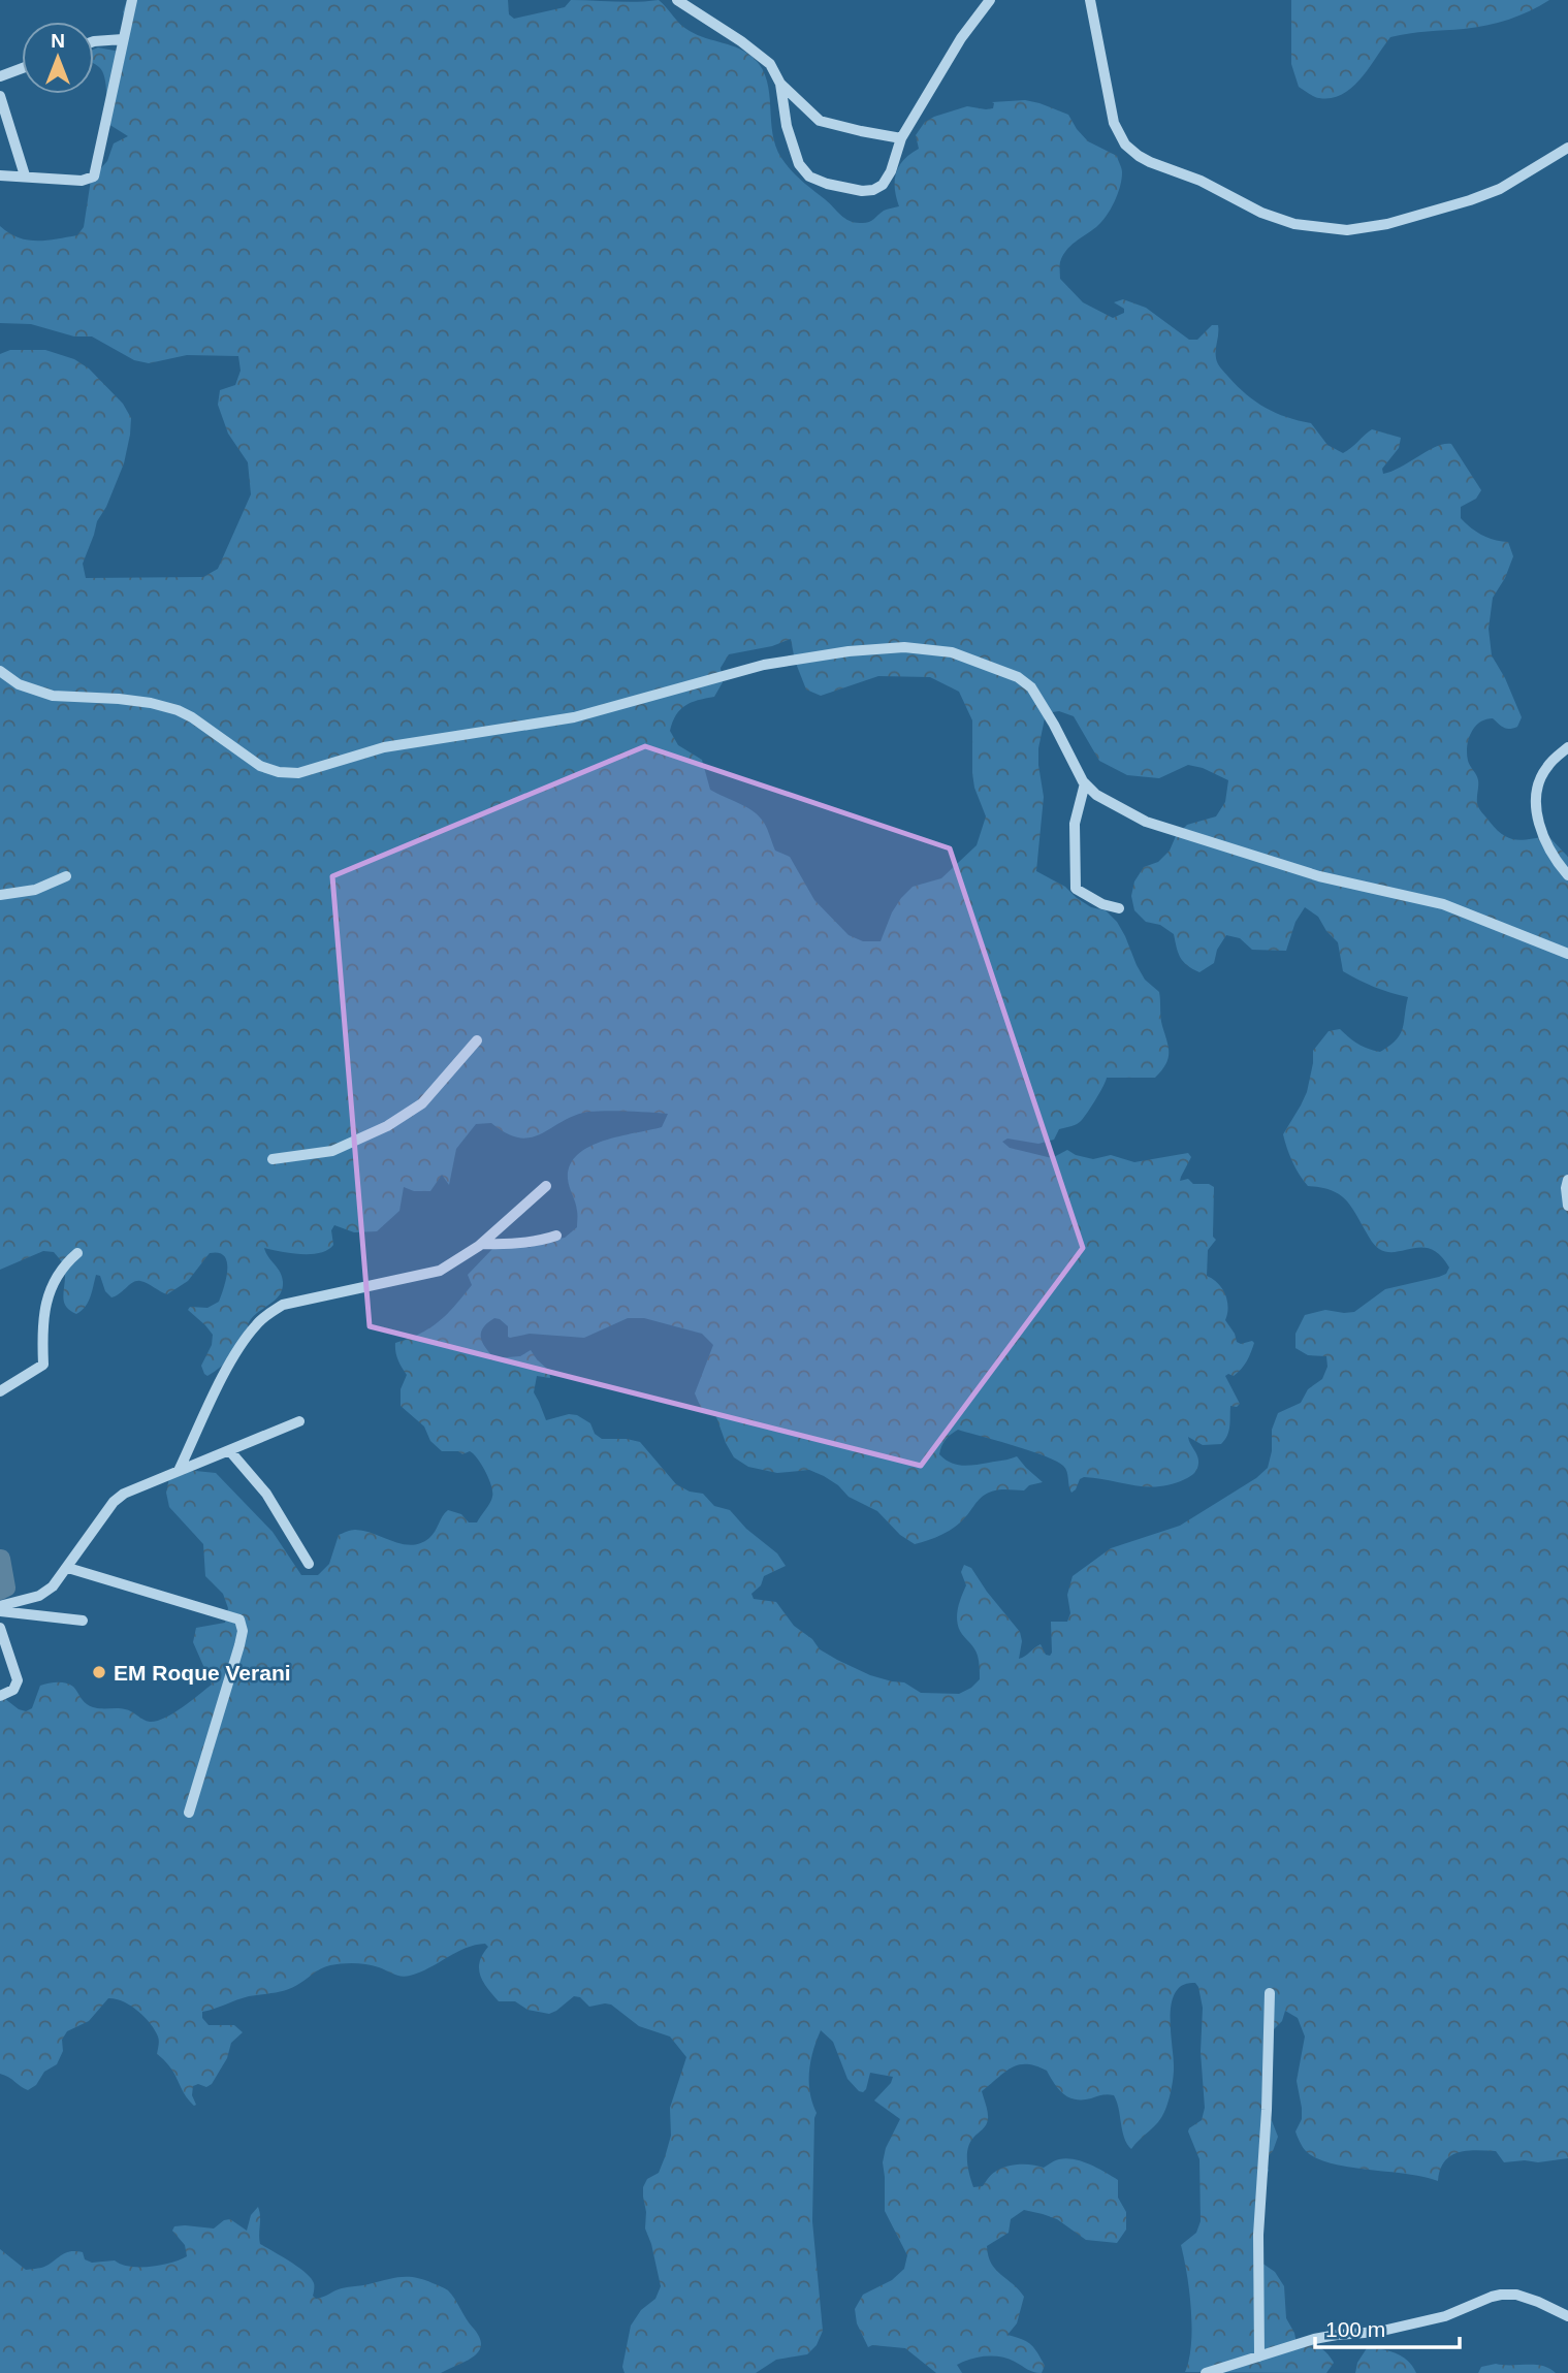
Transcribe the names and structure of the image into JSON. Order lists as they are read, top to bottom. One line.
{"places":["EM Roque Verani"],"scale_bar":"100 m","north":"top"}
